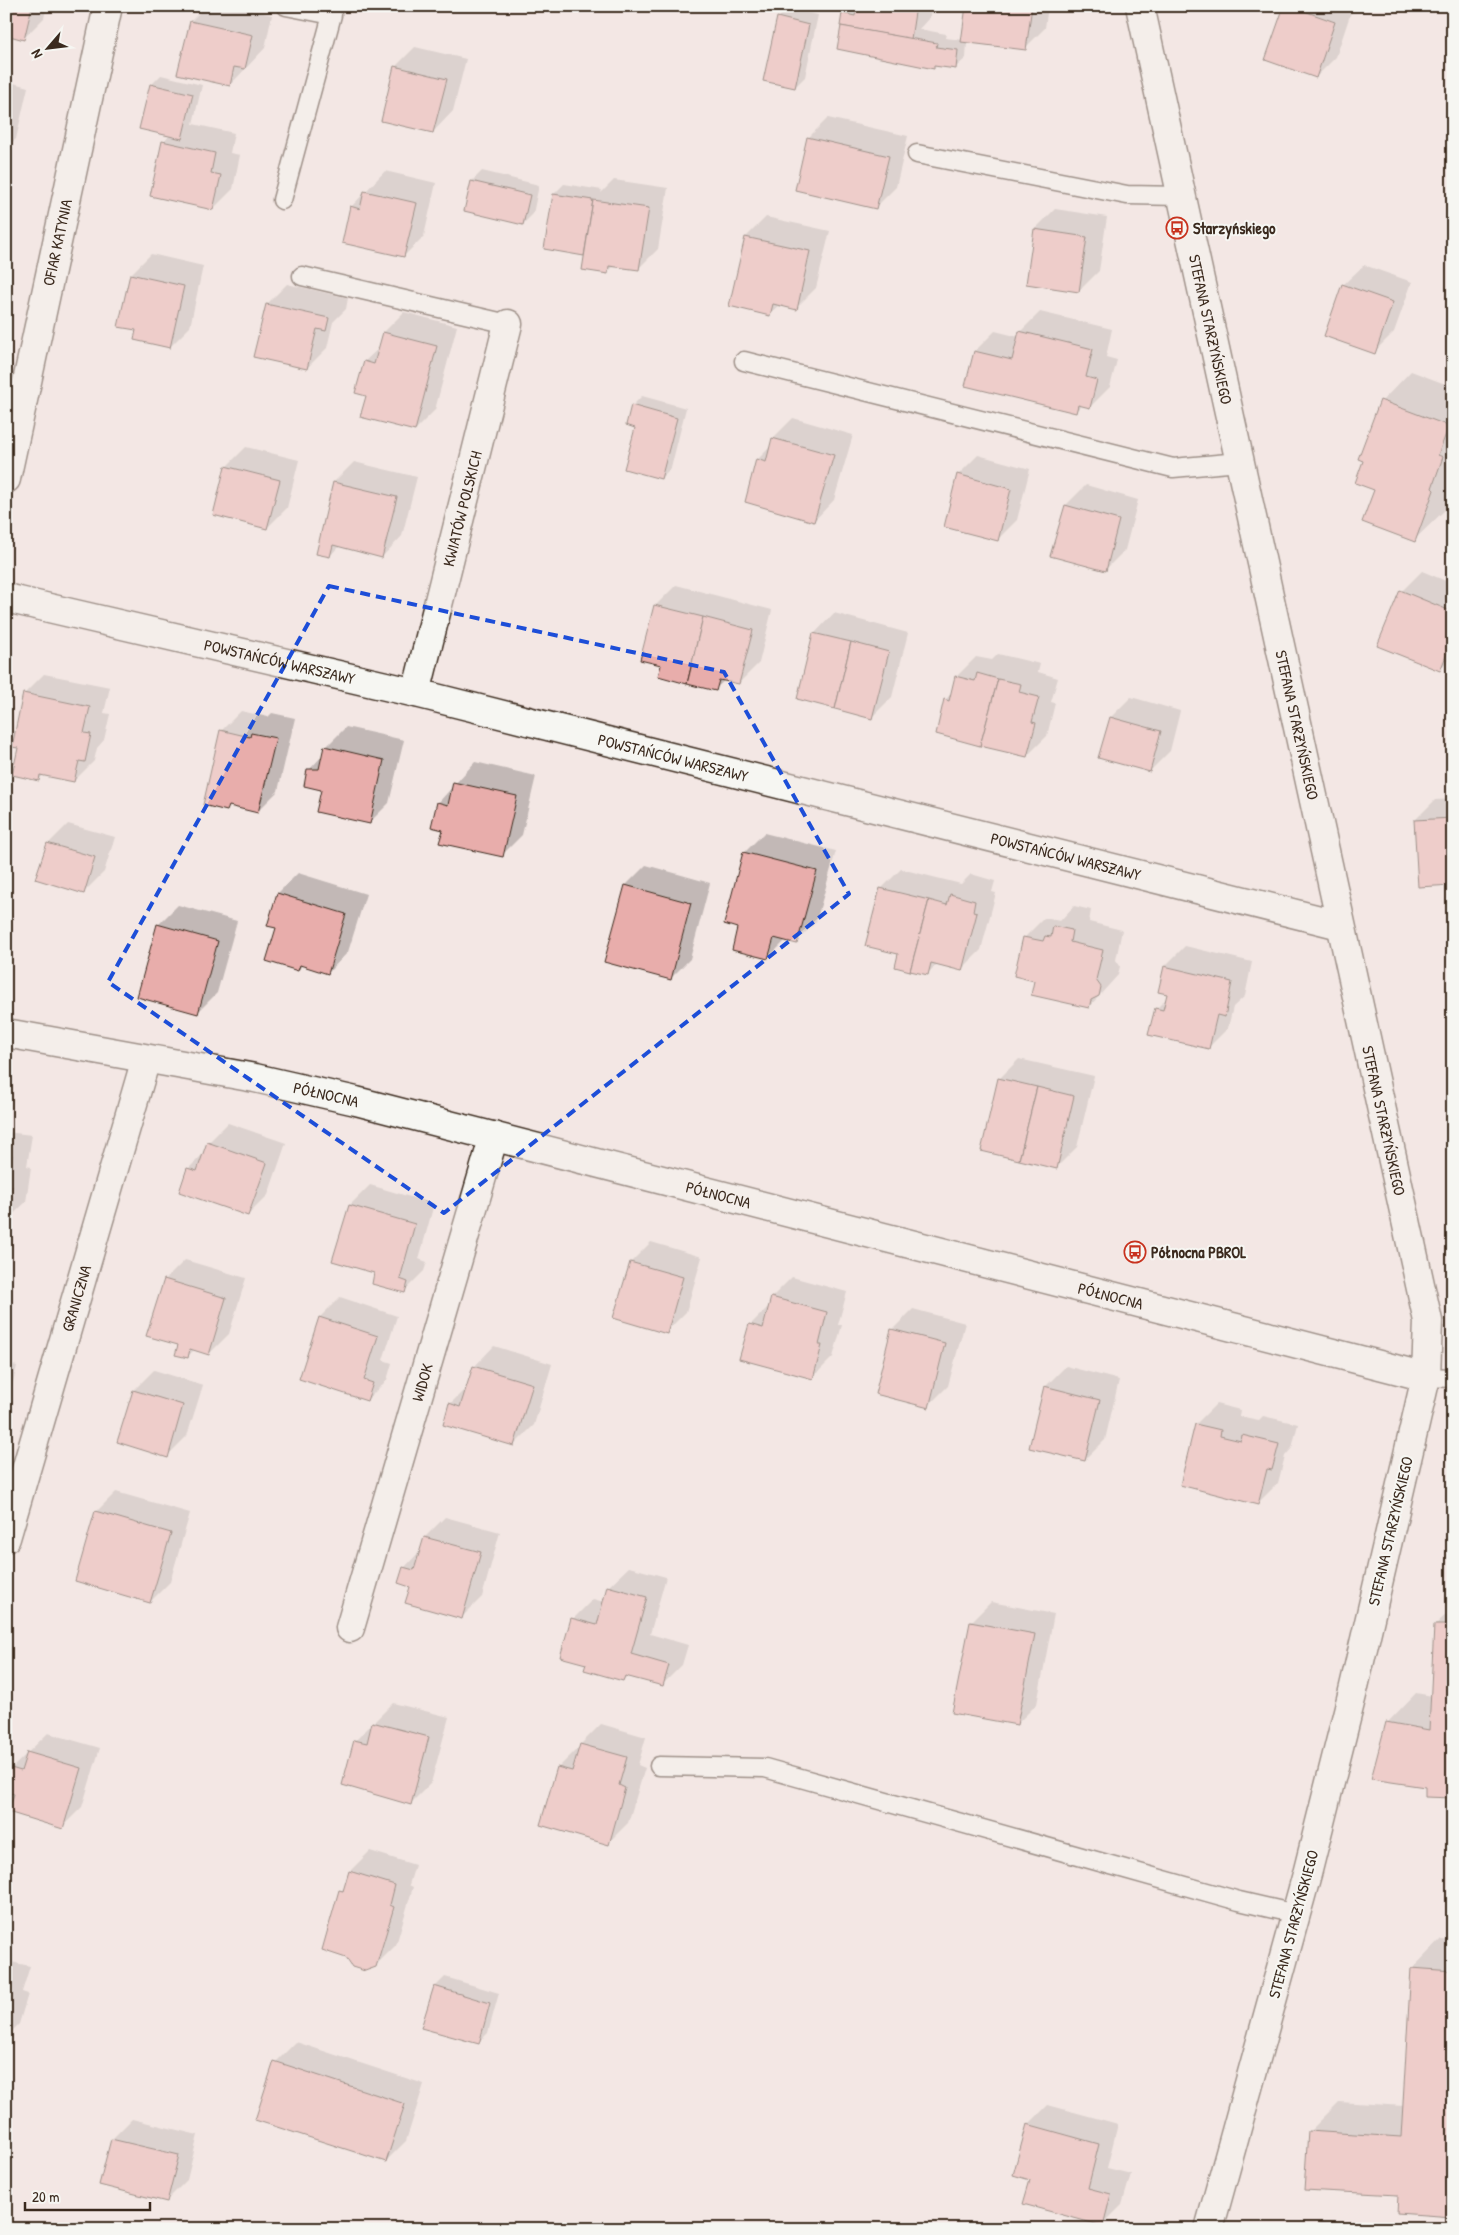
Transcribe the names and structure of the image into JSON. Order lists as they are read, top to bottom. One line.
{"streets":{"street":["OFIAR KATYNIA","STEFANA STARZYŃSKIEGO","KWIATÓW POLSKICH","POWSTAŃCÓW WARSZAWY","PÓŁNOCNA","GRANICZNA","WIDOK"]},"crossings":[["STEFANA STARZYŃSKIEGO","POWSTAŃCÓW WARSZAWY"],["STEFANA STARZYŃSKIEGO","PÓŁNOCNA"],["KWIATÓW POLSKICH","POWSTAŃCÓW WARSZAWY"],["PÓŁNOCNA","GRANICZNA"],["PÓŁNOCNA","WIDOK"]],"places":{"bus stop":["Starzyńskiego","Północna PBROL"]},"scale_bar":"20 m","north":"bottom left"}
